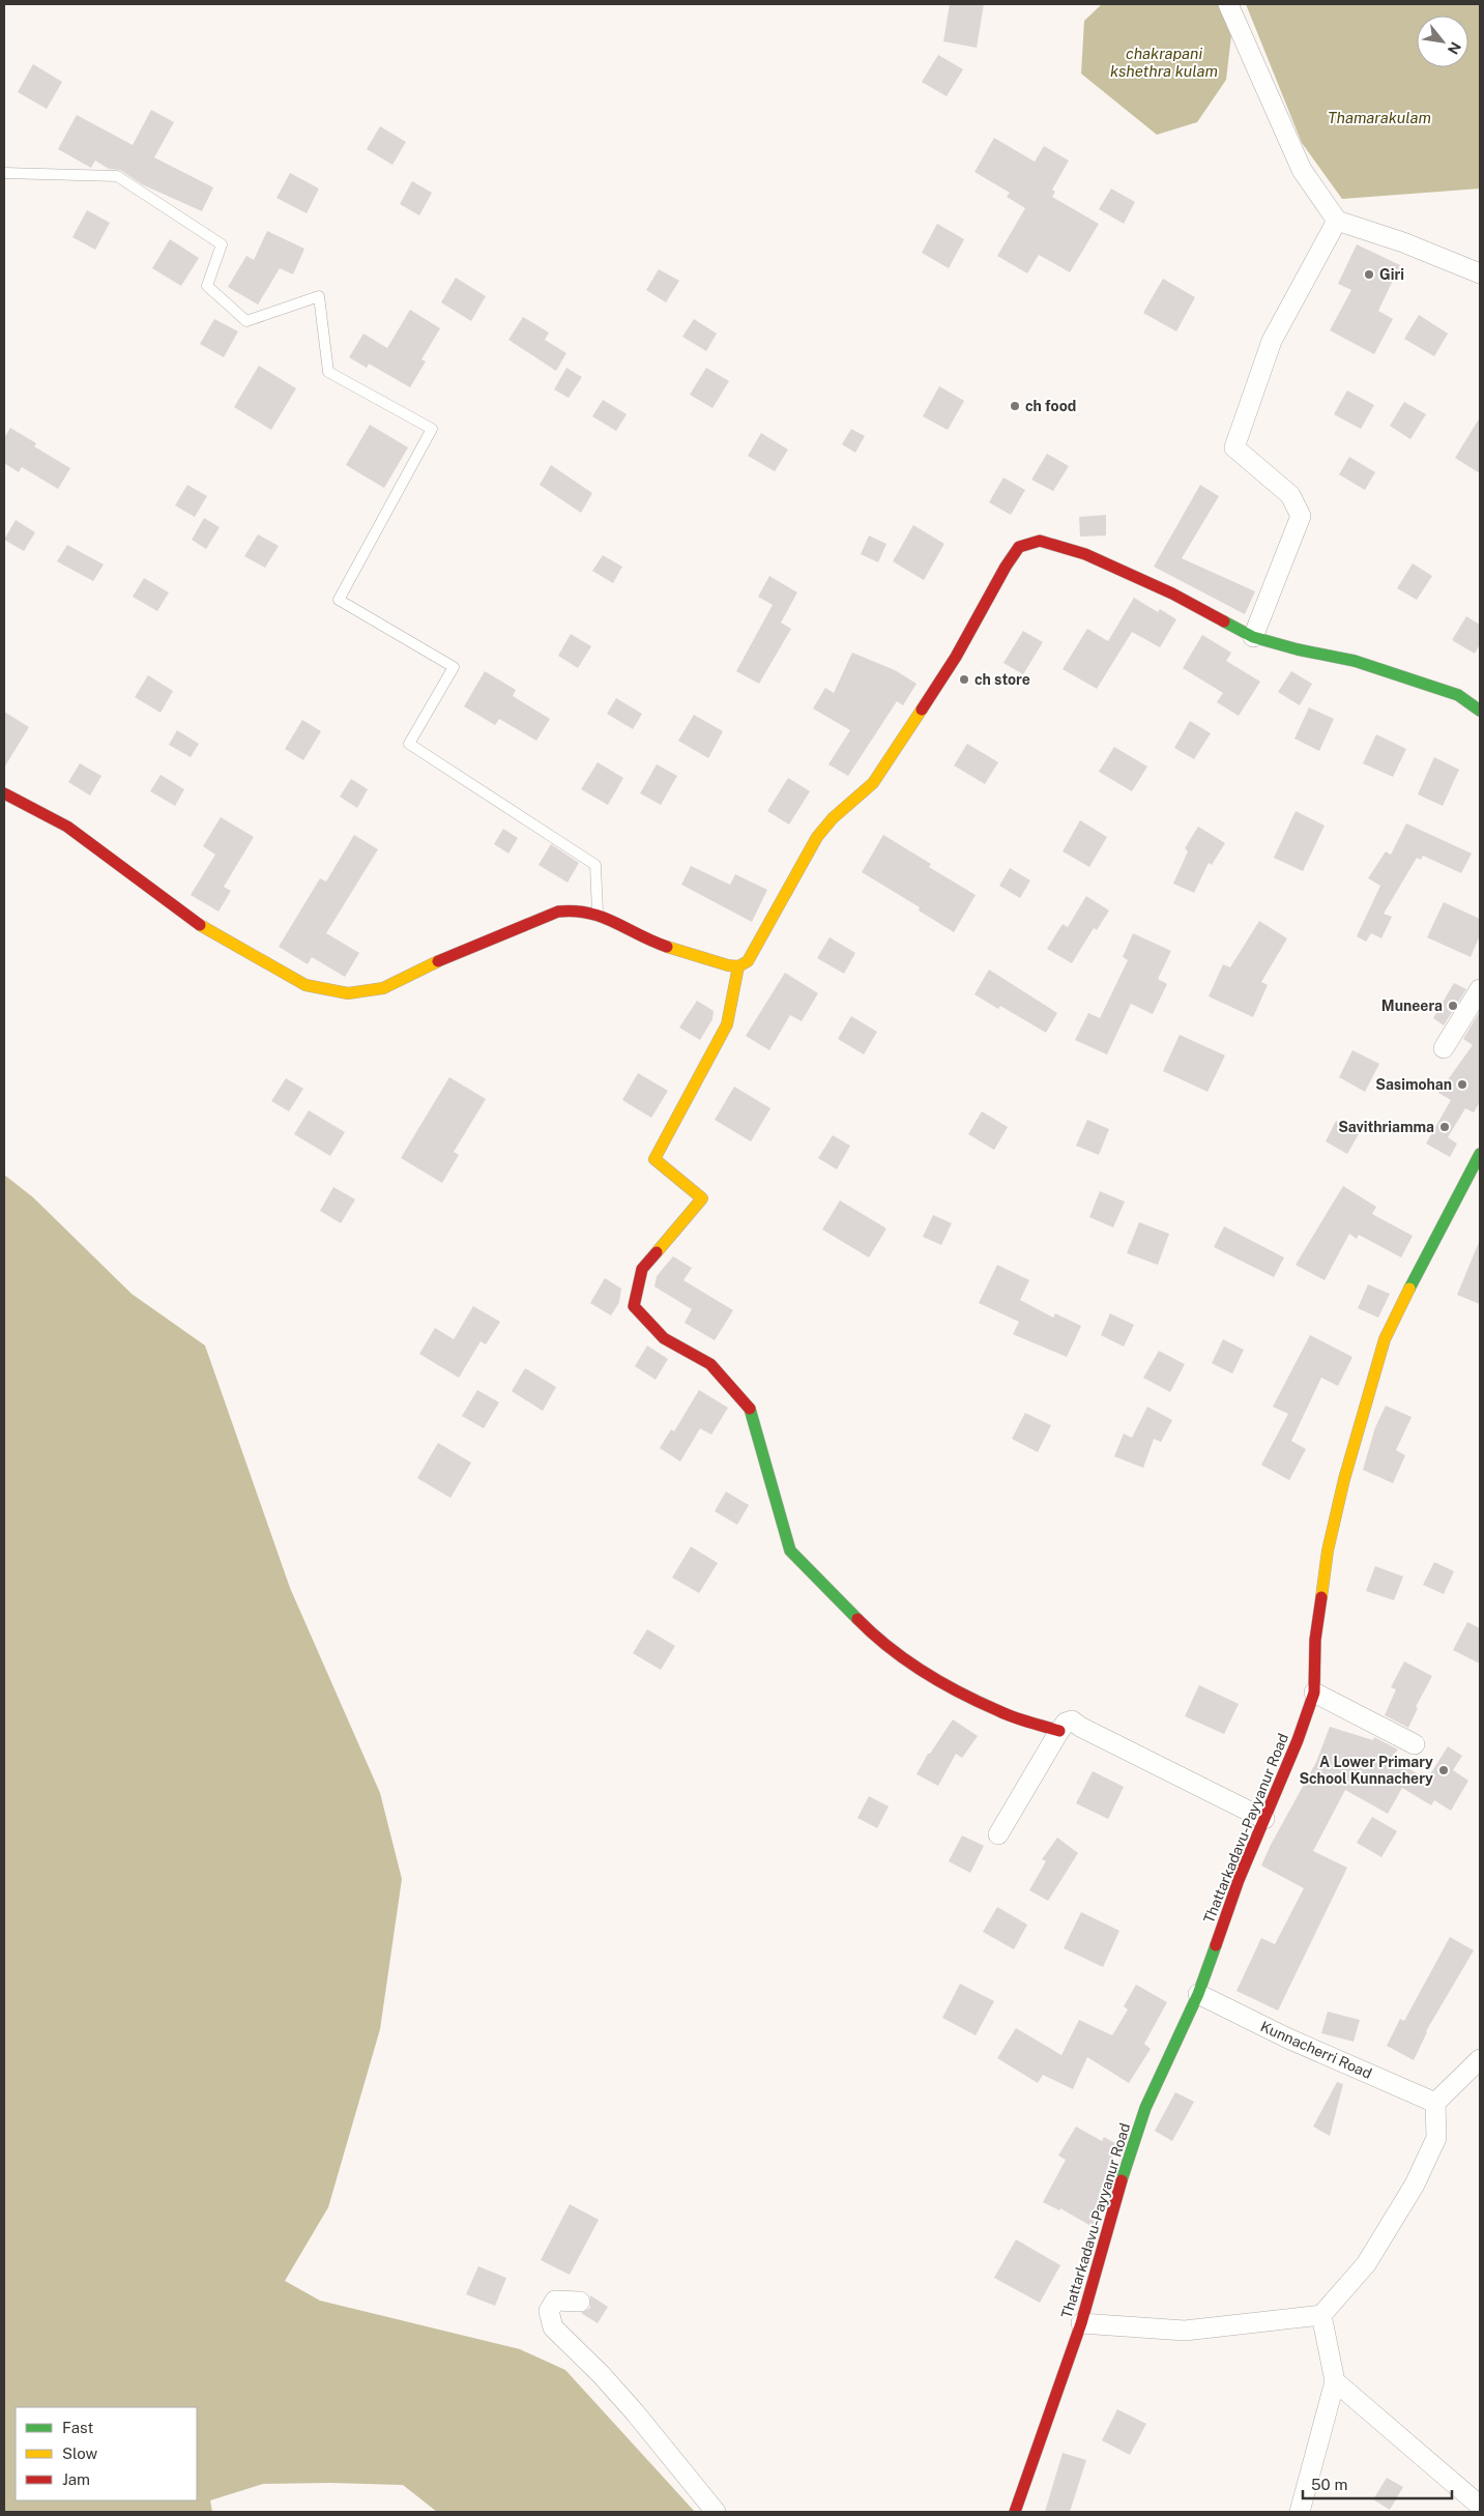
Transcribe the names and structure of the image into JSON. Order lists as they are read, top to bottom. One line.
{"streets":{"main road":["Thattarkadavu-Payyanur Road"],"street":["Kunnacherri Road"]},"crossings":[["Thattarkadavu-Payyanur Road","Kunnacherri Road"]],"water":["chakrapani kshethra kulam","Thamarakulam"],"places":["Giri","ch food","ch store","Muneera","Sasimohan","Savithriamma","A Lower Primary School Kunnachery"],"legend":["Fast","Slow","Jam"],"scale_bar":"50 m","north":"bottom right"}
